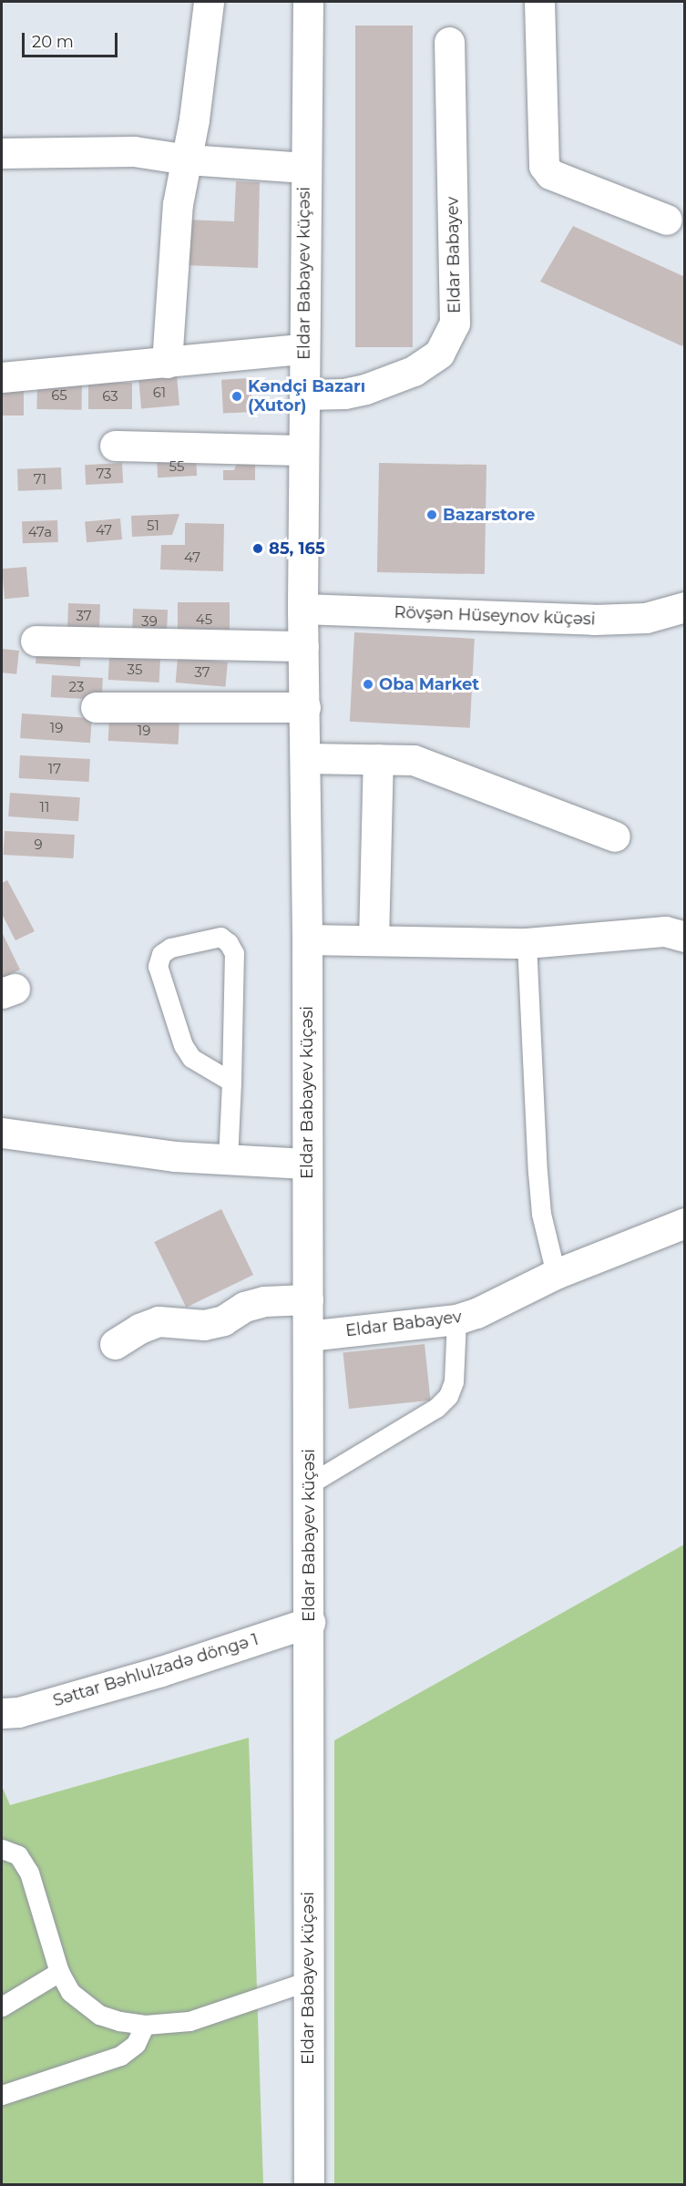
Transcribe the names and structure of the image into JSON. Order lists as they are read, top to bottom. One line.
{"streets":{"street":["Eldar Babayev","Eldar Babayev küçəsi","Rövşən Hüseynov küçəsi","Səttar Bəhlulzadə döngə 1"]},"crossings":[["Eldar Babayev","Eldar Babayev küçəsi"],["Eldar Babayev küçəsi","Rövşən Hüseynov küçəsi"],["Eldar Babayev küçəsi","Səttar Bəhlulzadə döngə 1"]],"places":["Kəndçi Bazarı (Xutor)","Bazarstore","85, 165","Oba Market"],"house_numbers":["61","65","63","55","73","71","51","47","47a","47","37","45","39","35","37","23","19","19","17","11","9"],"scale_bar":"20 m"}
